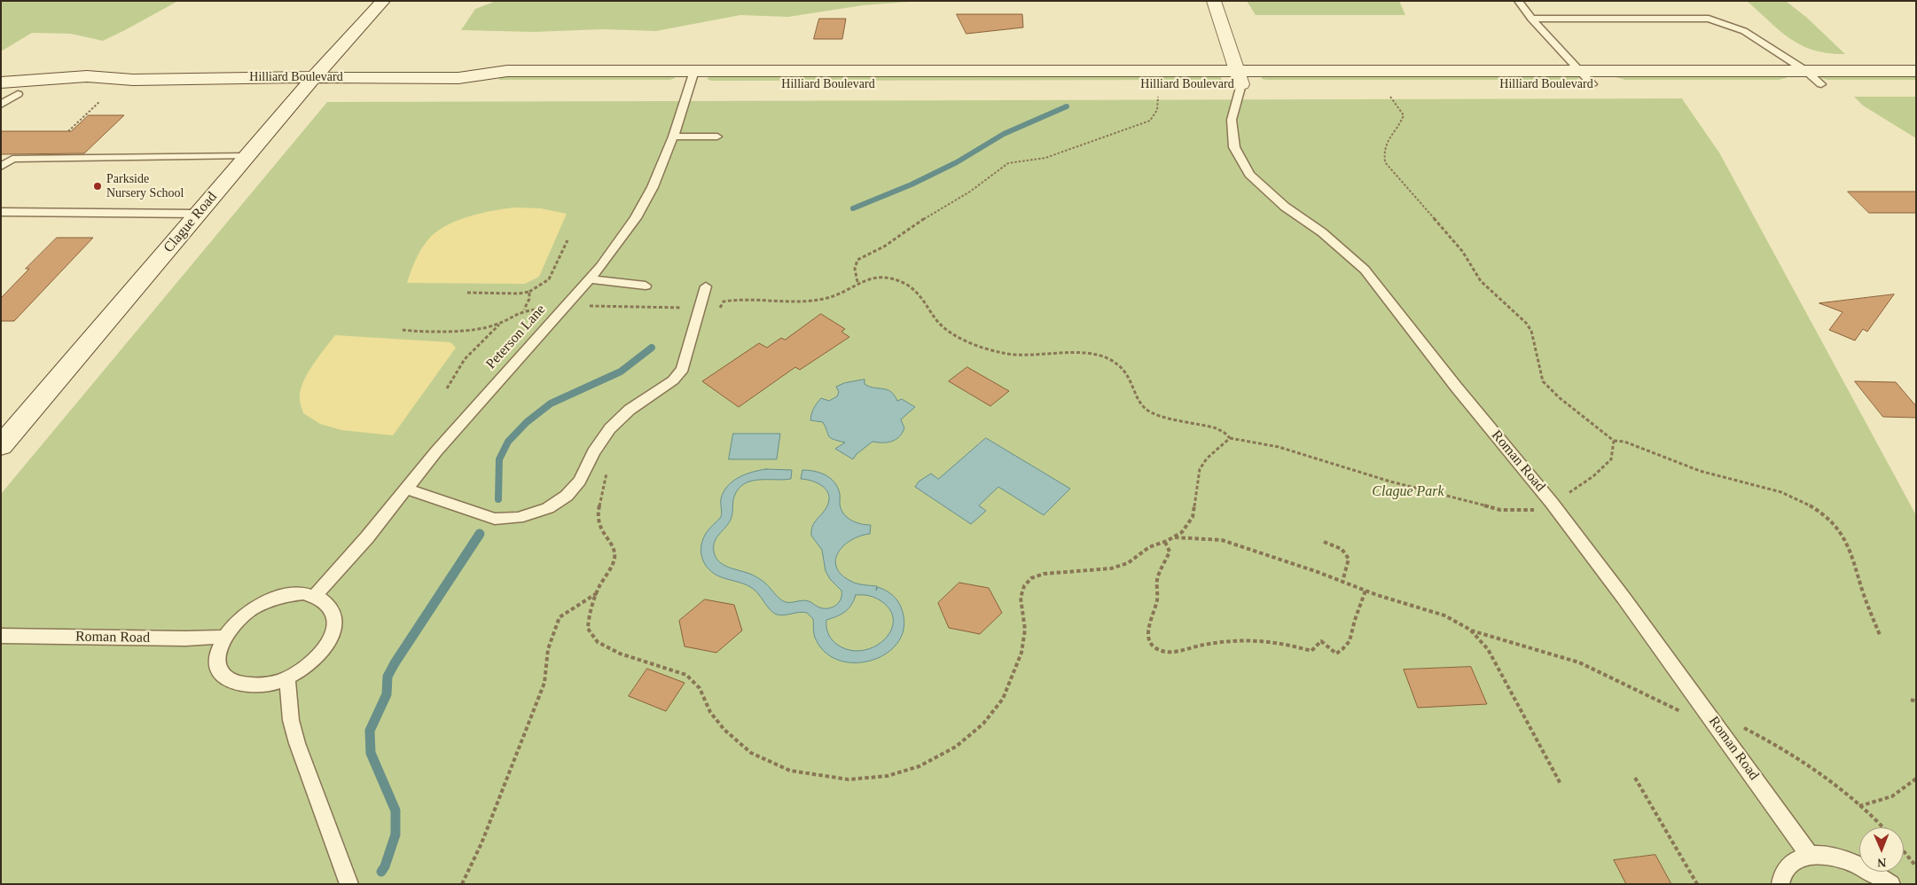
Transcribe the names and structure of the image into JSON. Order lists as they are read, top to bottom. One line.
{"streets":{"main road":["Hilliard Boulevard","Clague Road"],"lane":["Peterson Lane","Roman Road"]},"crossings":[["Hilliard Boulevard","Clague Road"],["Hilliard Boulevard","Peterson Lane"],["Hilliard Boulevard","Roman Road"],["Peterson Lane","Roman Road"]],"parks":["Clague Park"],"places":["Parkside Nursery School"],"north":"bottom"}
